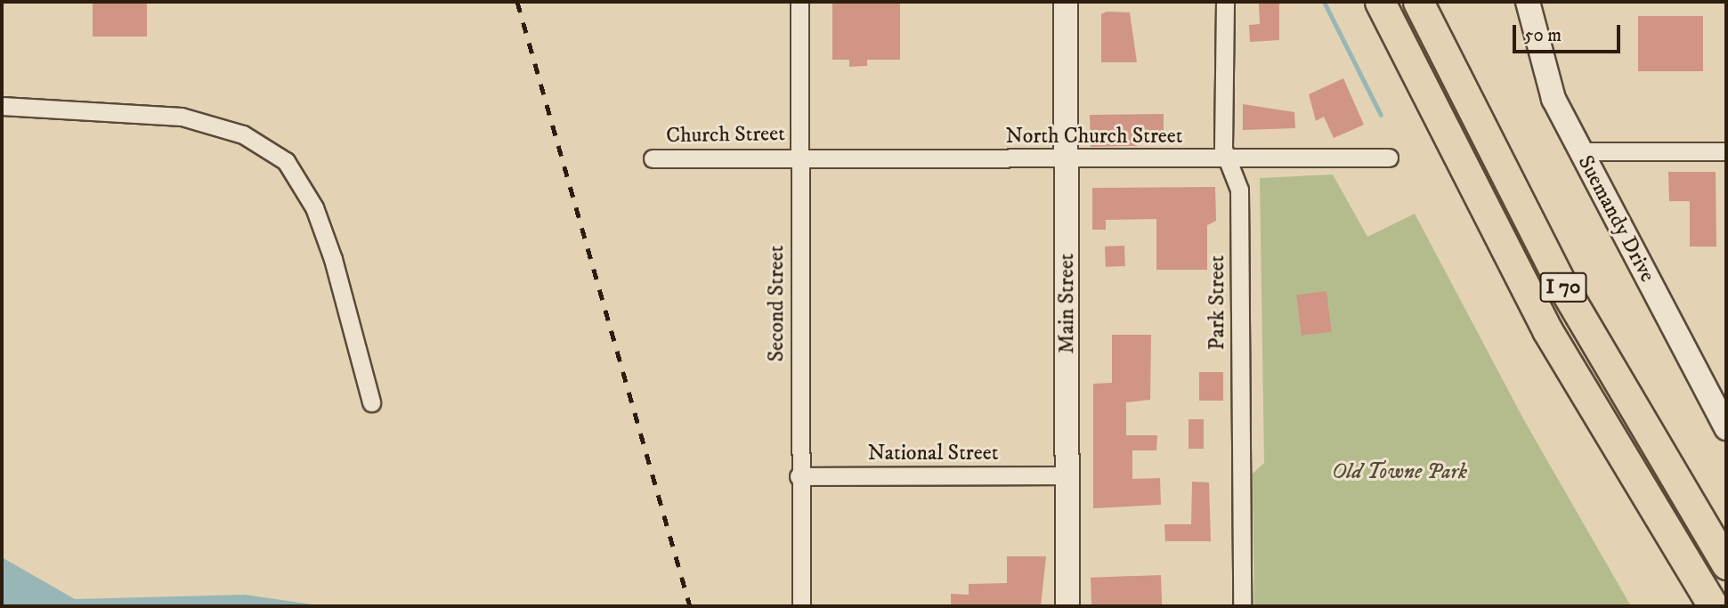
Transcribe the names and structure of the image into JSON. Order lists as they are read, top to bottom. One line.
{"streets":{"highway":["I 70"],"street":["Church Street","North Church Street","Suemandy Drive","Park Street","Second Street","Main Street","National Street"]},"crossings":[["Church Street","North Church Street"],["Church Street","Second Street"],["North Church Street","Park Street"],["North Church Street","Second Street"],["North Church Street","Main Street"],["Second Street","National Street"],["Main Street","National Street"]],"parks":["Old Towne Park"],"scale_bar":"50 m"}
